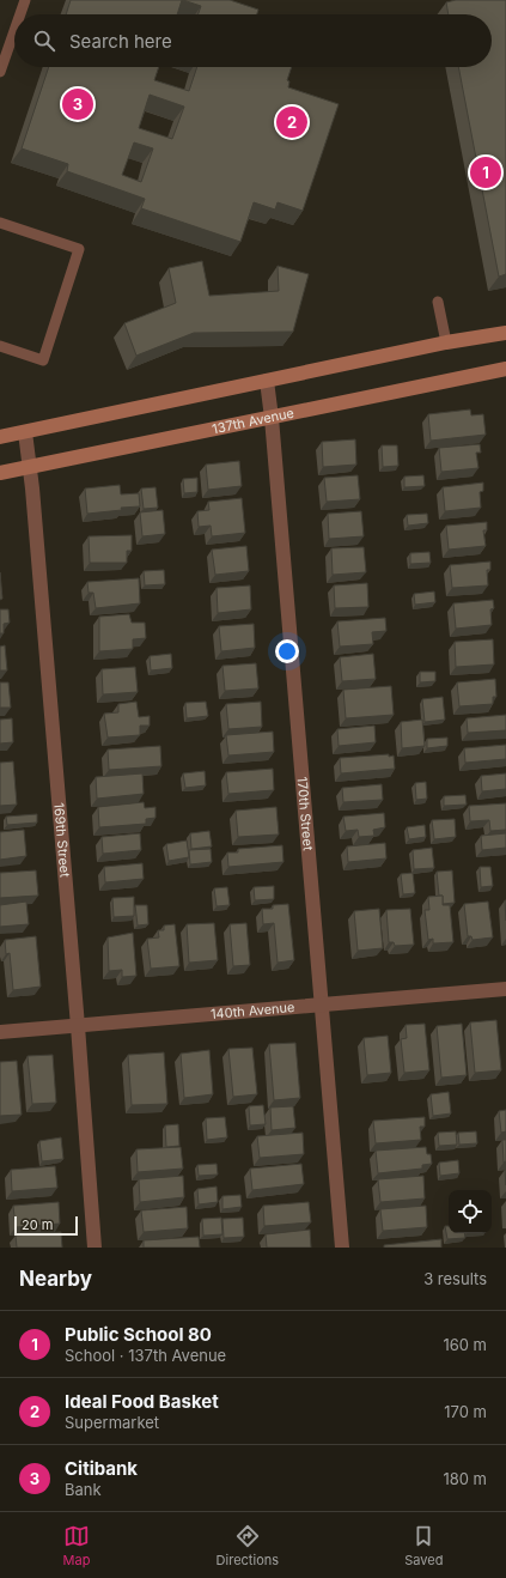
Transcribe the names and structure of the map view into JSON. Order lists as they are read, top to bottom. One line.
{"streets":{"street":["137th Avenue","170th Street","169th Street","140th Avenue"]},"crossings":[["137th Avenue","170th Street"],["137th Avenue","169th Street"],["170th Street","140th Avenue"],["169th Street","140th Avenue"]],"scale_bar":"20 m","page":{"search":"Search here","pins":["3","2","1"],"scale":"20 m","heading":["Nearby","3 results"],"list":[{"mark":"1","name":"Public School 80","note":"School · 137th Avenue","value":"160 m"},{"mark":"2","name":"Ideal Food Basket","note":"Supermarket","value":"170 m"},{"mark":"3","name":"Citibank","note":"Bank","value":"180 m"}],"nav":["Map","Directions","Saved"]}}
